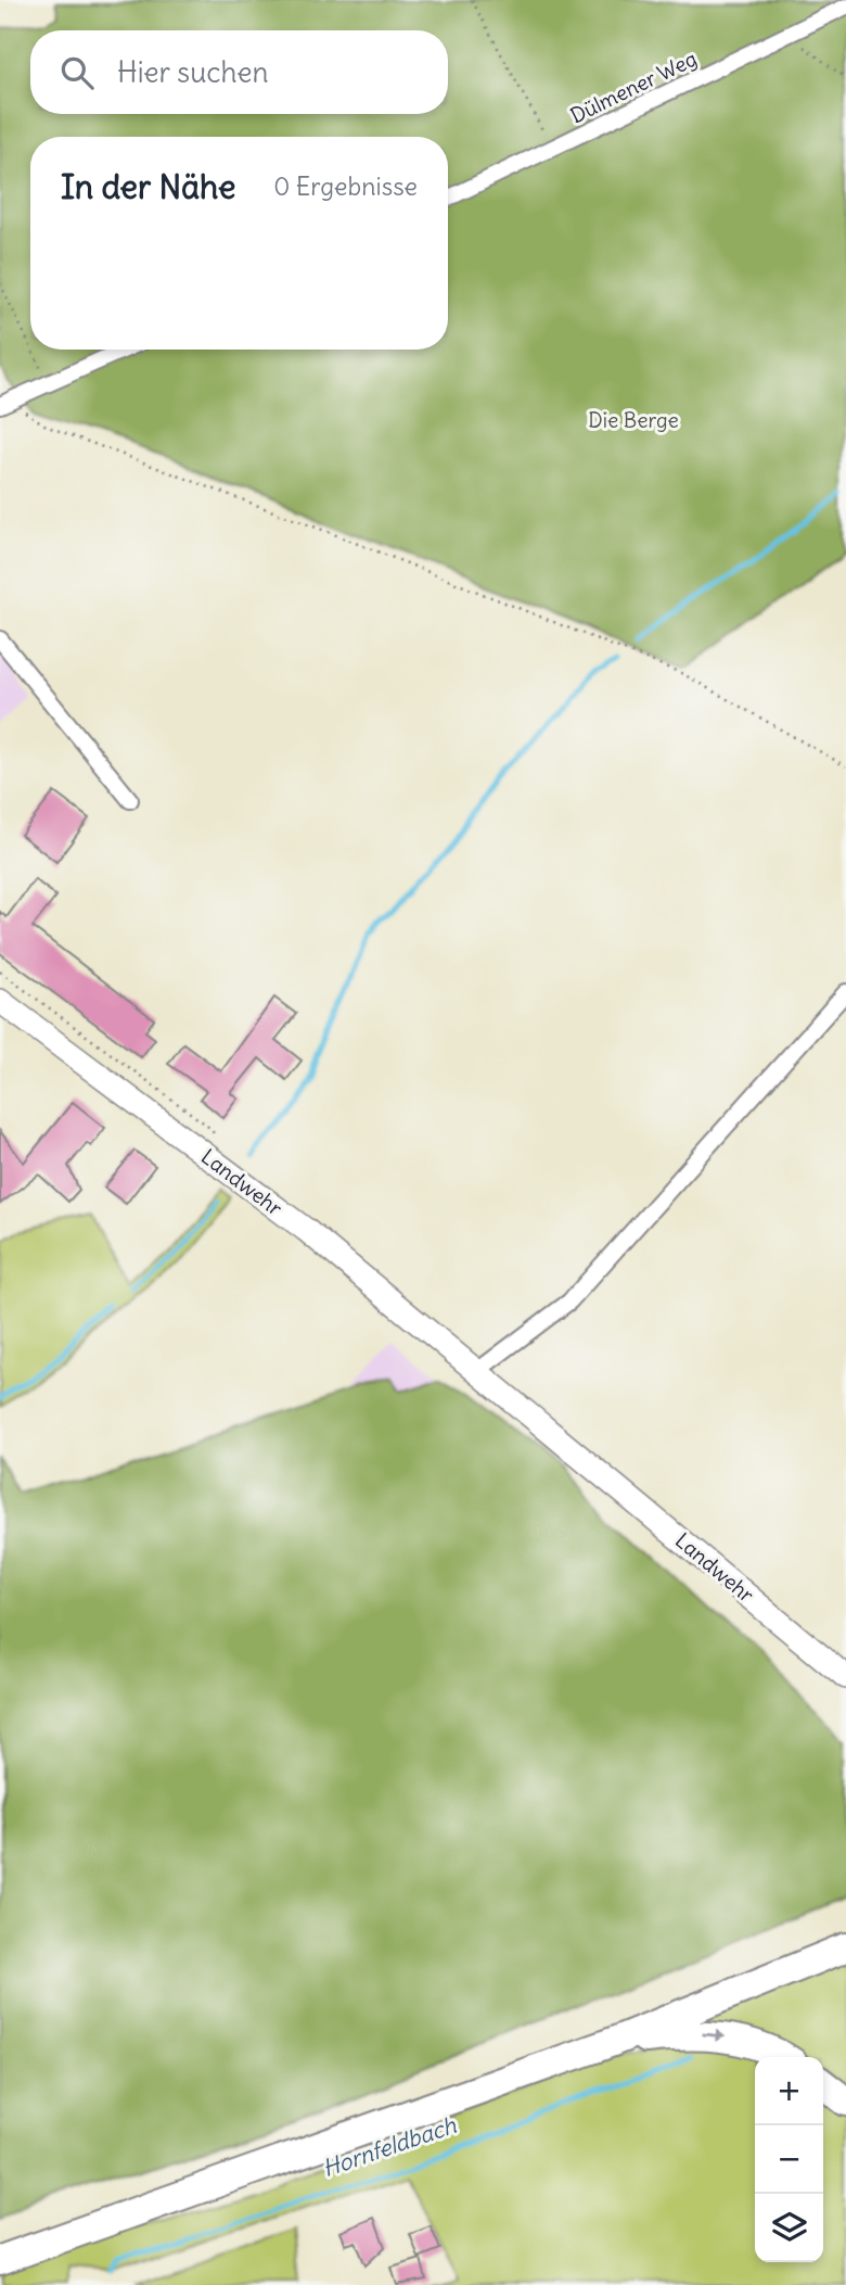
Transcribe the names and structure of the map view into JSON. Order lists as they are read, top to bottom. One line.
{"streets":{"main road":["Landwehr"],"street":["Dülmener Weg"]},"water":["Hornfeldbach"],"parks":["Die Berge"],"page":{"search":"Hier suchen","heading":["In der Nähe","0 Ergebnisse"],"map_buttons":["+","−"]}}
